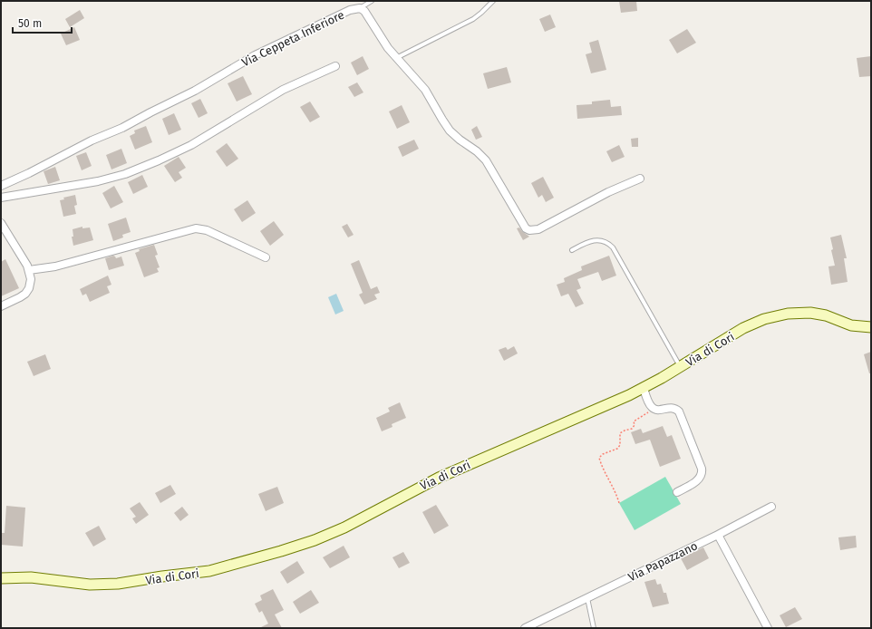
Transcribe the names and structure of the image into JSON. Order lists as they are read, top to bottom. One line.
{"streets":{"main road":["Via di Cori"],"street":["Via Ceppeta Inferiore","Via Papazzano"]},"scale_bar":"50 m"}
